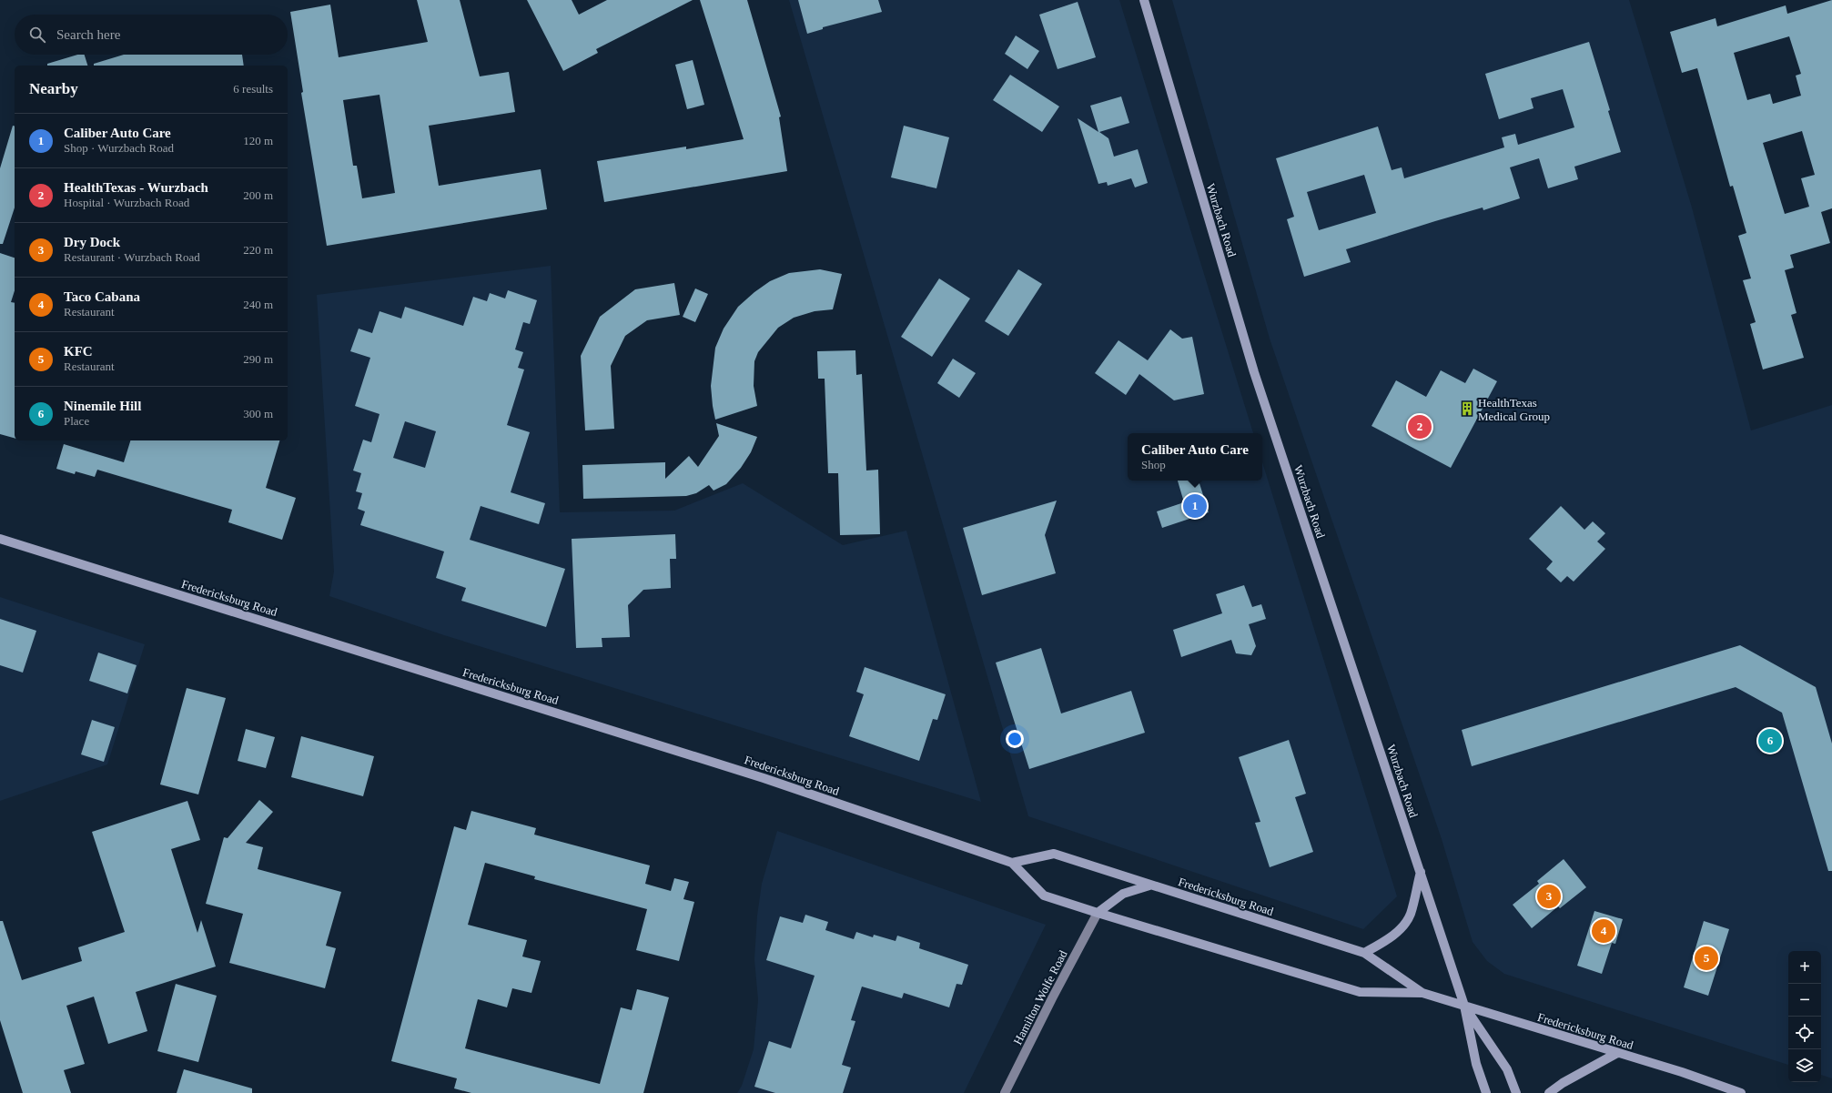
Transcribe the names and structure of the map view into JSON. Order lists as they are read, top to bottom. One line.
{"streets":{"main road":["Wurzbach Road","Fredericksburg Road"],"street":["Hamilton Wolfe Road"]},"crossings":[["Wurzbach Road","Fredericksburg Road"],["Fredericksburg Road","Hamilton Wolfe Road"]],"places":{"building":["HealthTexas Medical Group"]},"page":{"search":"Search here","heading":["Nearby","6 results"],"list":[{"mark":"1","name":"Caliber Auto Care","note":"Shop · Wurzbach Road","value":"120 m"},{"mark":"2","name":"HealthTexas - Wurzbach","note":"Hospital · Wurzbach Road","value":"200 m"},{"mark":"3","name":"Dry Dock","note":"Restaurant · Wurzbach Road","value":"220 m"},{"mark":"4","name":"Taco Cabana","note":"Restaurant","value":"240 m"},{"mark":"5","name":"KFC","note":"Restaurant","value":"290 m"},{"mark":"6","name":"Ninemile Hill","note":"Place","value":"300 m"}],"pins":["2","1","6","3","4","5"],"popup":["Caliber Auto Care","Shop"],"map_buttons":["+","−"]}}
